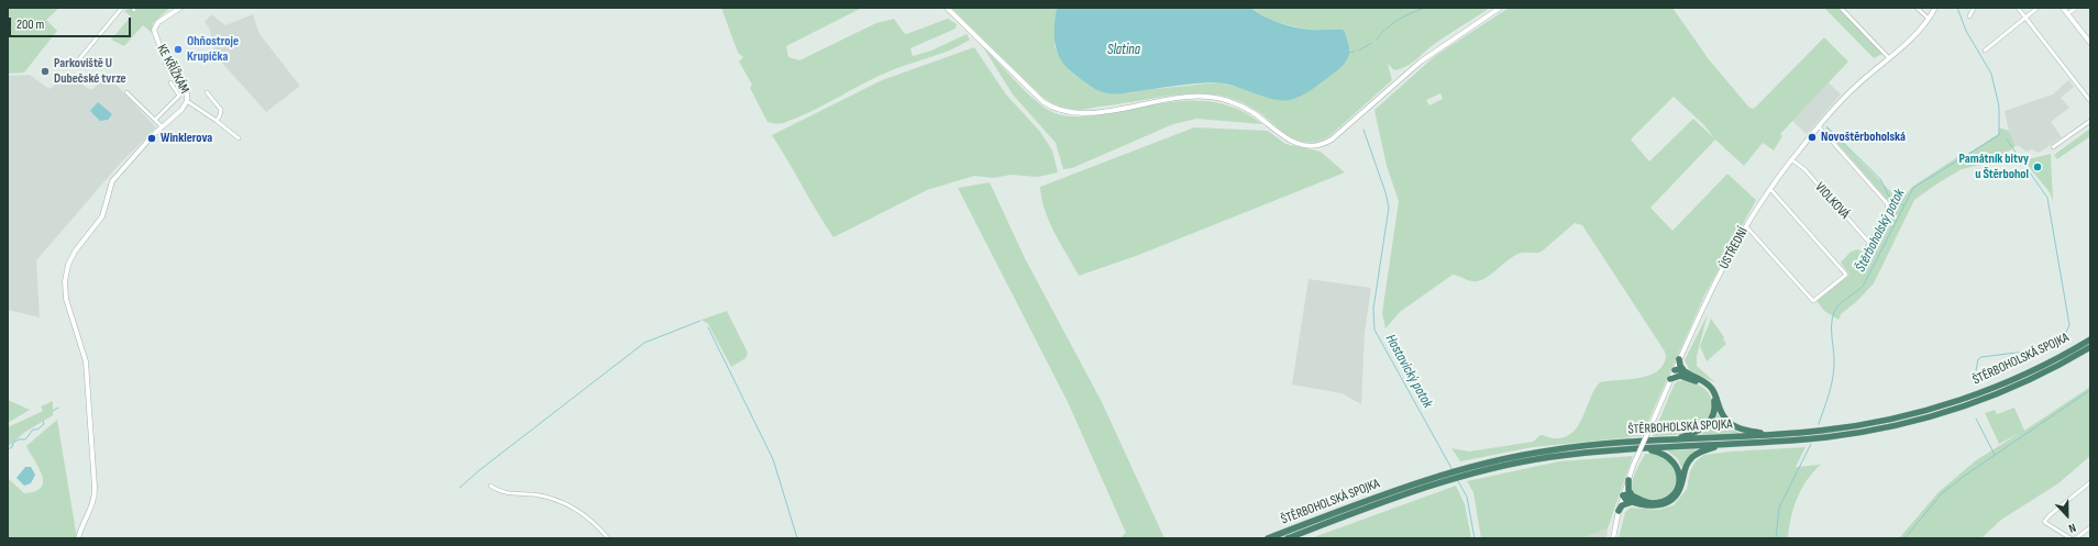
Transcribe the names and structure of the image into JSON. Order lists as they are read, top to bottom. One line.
{"streets":{"highway":["ŠTĚRBOHOLSKÁ SPOJKA"],"street":["KE KŘÍŽKÁM","VIOLKOVÁ","ÚSTŘEDNÍ"]},"crossings":[["VIOLKOVÁ","ÚSTŘEDNÍ"]],"water":["Slatina","Štěrboholský potok","Hostavický potok"],"places":["Ohňostroje Krupička","Parkoviště U Dubečské tvrze","Novoštěrboholská","Winklerova","Památník bitvy u Štěrbohol"],"scale_bar":"200 m","north":"bottom"}
